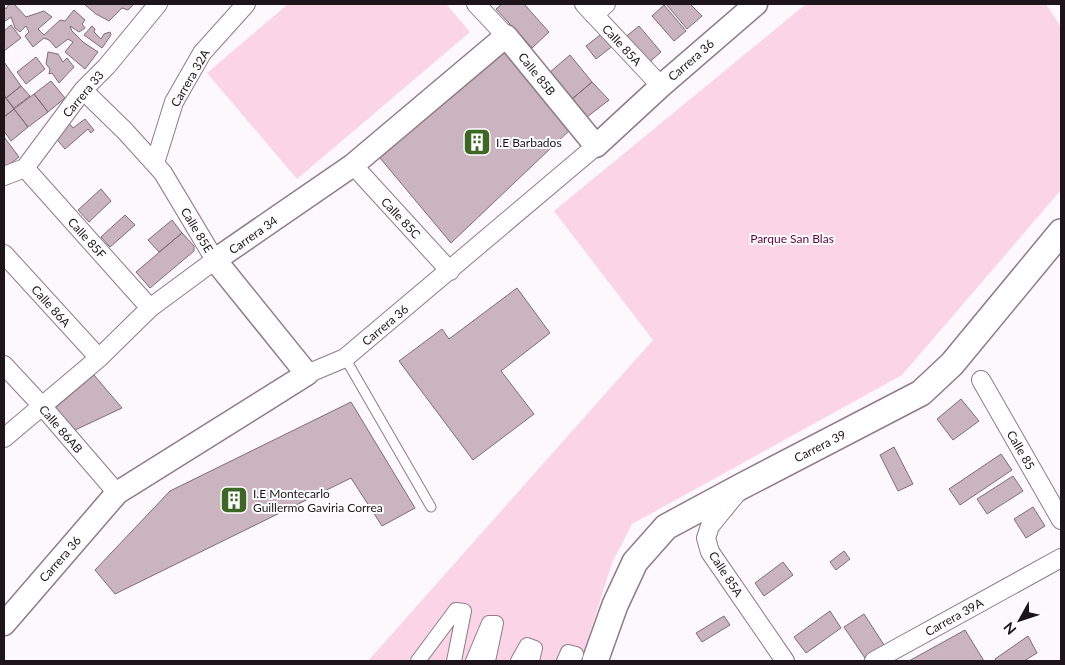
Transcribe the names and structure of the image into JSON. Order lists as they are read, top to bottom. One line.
{"streets":{"main road":["Carrera 39"],"street":["Calle 85A","Carrera 36","Calle 85B","Carrera 32A","Carrera 33","Calle 85C","Calle 85E","Carrera 34","Calle 85F","Calle 86A","Calle 86AB","Calle 85","Carrera 39A"]},"crossings":[["Calle 85A","Carrera 36"],["Calle 85A","Carrera 39"],["Carrera 36","Calle 85B"],["Carrera 36","Calle 85C"],["Carrera 36","Calle 85E"],["Carrera 36","Calle 86AB"],["Calle 85B","Carrera 34"],["Carrera 32A","Calle 85E"],["Carrera 33","Calle 85E"],["Carrera 33","Calle 85F"],["Calle 85C","Carrera 34"],["Calle 85E","Carrera 34"],["Carrera 34","Calle 85F"],["Carrera 34","Calle 86A"],["Carrera 34","Calle 86AB"]],"parks":["Parque San Blas"],"places":{"building":["I.E Barbados","I.E Montecarlo Guillermo Gaviria Correa"]},"north":"bottom left"}
